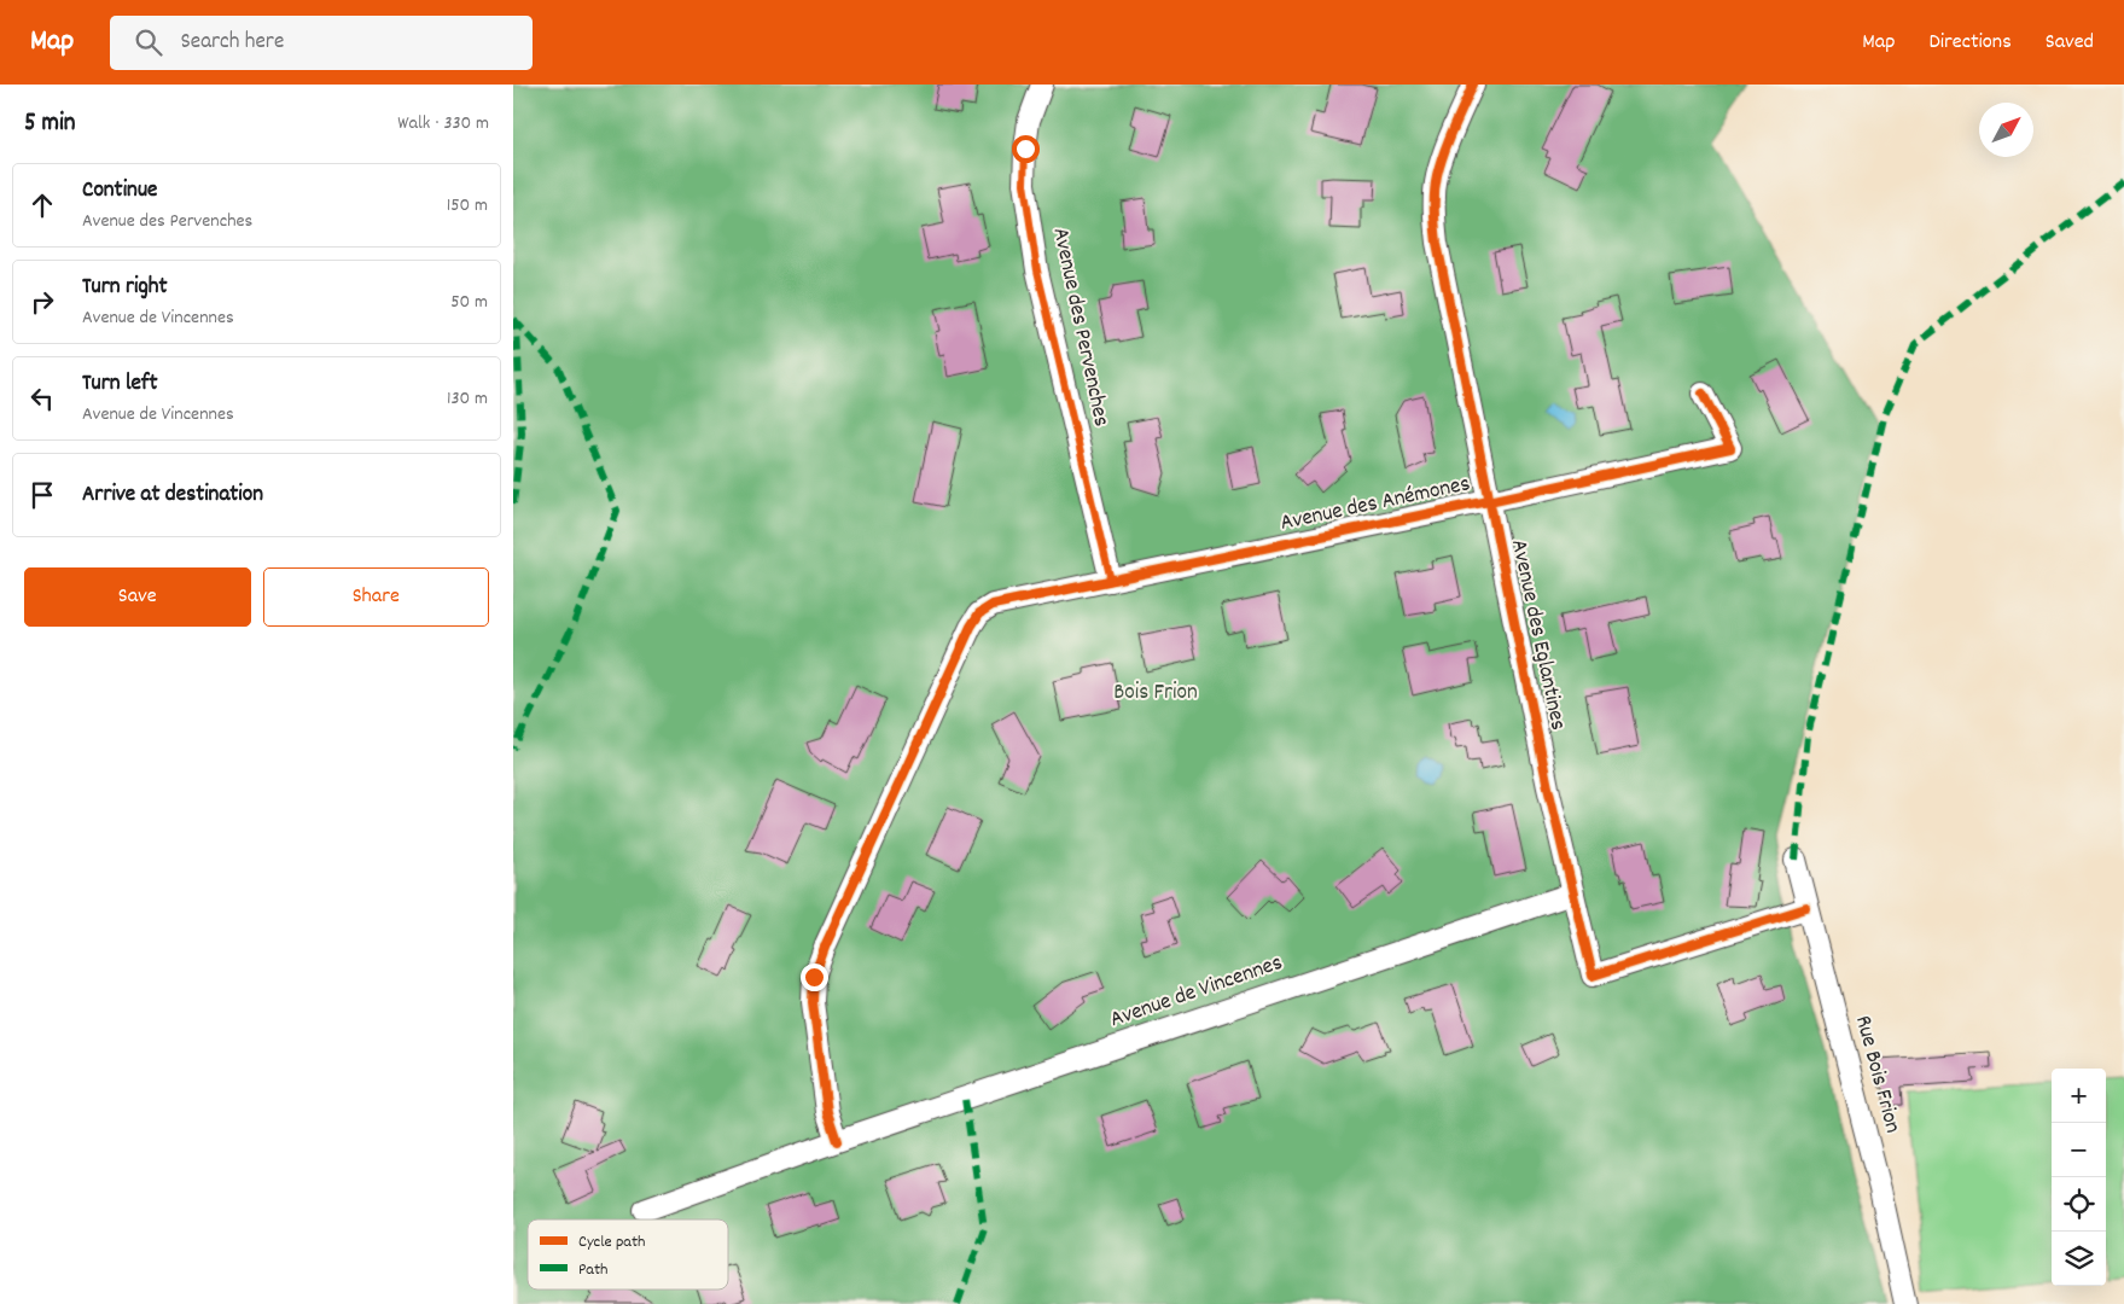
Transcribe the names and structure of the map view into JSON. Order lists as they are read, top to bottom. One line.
{"streets":{"street":["Avenue des Pervenches","Avenue des Anémones","Avenue des Eglantines","Avenue de Vincennes","Rue Bois Frion"]},"crossings":[["Avenue des Pervenches","Avenue des Anémones"],["Avenue des Anémones","Avenue des Eglantines"],["Avenue des Eglantines","Avenue de Vincennes"],["Avenue des Eglantines","Rue Bois Frion"]],"parks":["Bois Frion"],"legend":["Cycle path","Path"],"north":"top right","page":{"header":"Map","search":"Search here","nav":["Map","Directions","Saved"],"heading":["5 min","Walk · 330 m"],"list":[["Continue","Avenue des Pervenches","150 m"],["Turn right","Avenue de Vincennes","50 m"],["Turn left","Avenue de Vincennes","130 m"],"Arrive at destination"],"buttons":["Save","Share"],"map_buttons":["+","−"]}}
